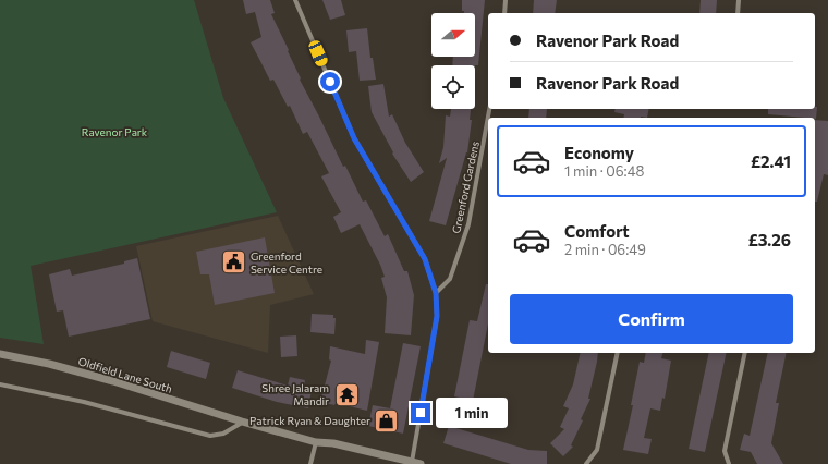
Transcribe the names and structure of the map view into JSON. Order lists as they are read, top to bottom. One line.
{"streets":{"street":["Greenford Gardens","Oldfield Lane South"]},"parks":["Ravenor Park"],"places":{"public building":["Greenford Service Centre"],"temple":["Shree Jalaram Mandir"],"shop":["Patrick Ryan & Daughter"]},"north":"right","page":{"banner":["Ravenor Park Road","Ravenor Park Road"],"list":[{"name":"Economy","note":"1 min · 06:48","value":"£2.41"},{"name":"Comfort","note":"2 min · 06:49","value":"£3.26"}],"buttons":"Confirm","bubble":"1 min"}}
